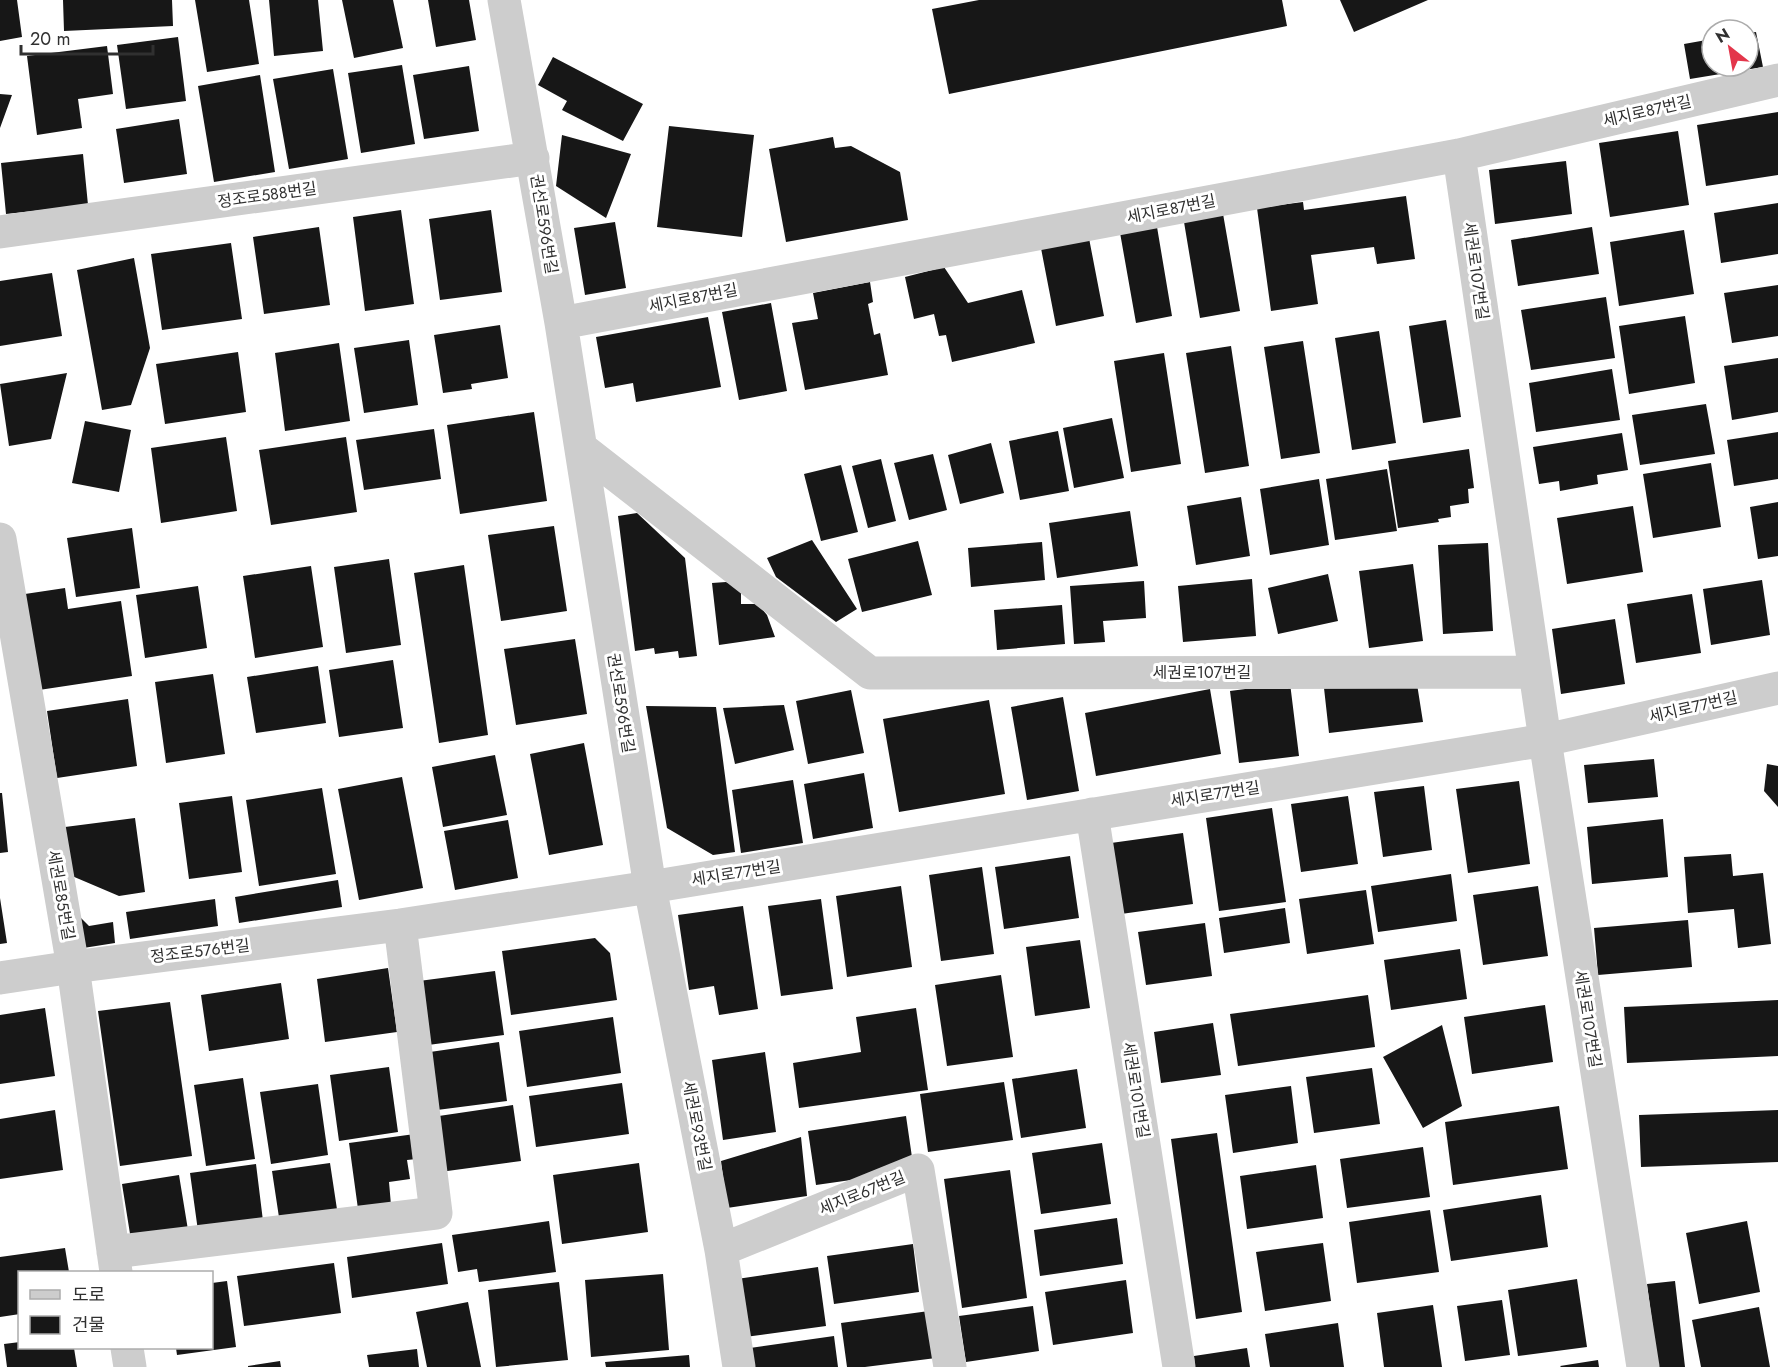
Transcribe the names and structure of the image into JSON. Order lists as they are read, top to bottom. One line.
{"streets":{"street":["세지로87번길","정조로588번길","권선로596번길","세권로107번길","세지로77번길","세권로85번길","정조로576번길","세권로101번길","세권로93번길","세지로67번길"]},"crossings":[["세지로87번길","권선로596번길"],["세지로87번길","세권로107번길"],["정조로588번길","권선로596번길"],["권선로596번길","세권로107번길"],["권선로596번길","세지로77번길"],["권선로596번길","정조로576번길"],["권선로596번길","세권로93번길"],["세권로107번길","세지로77번길"],["세지로77번길","정조로576번길"],["세지로77번길","세권로101번길"],["세지로77번길","세권로93번길"],["세권로85번길","정조로576번길"],["정조로576번길","세권로93번길"],["세권로93번길","세지로67번길"]],"legend":["도로","건물"],"scale_bar":"20 m","north":"top left"}
